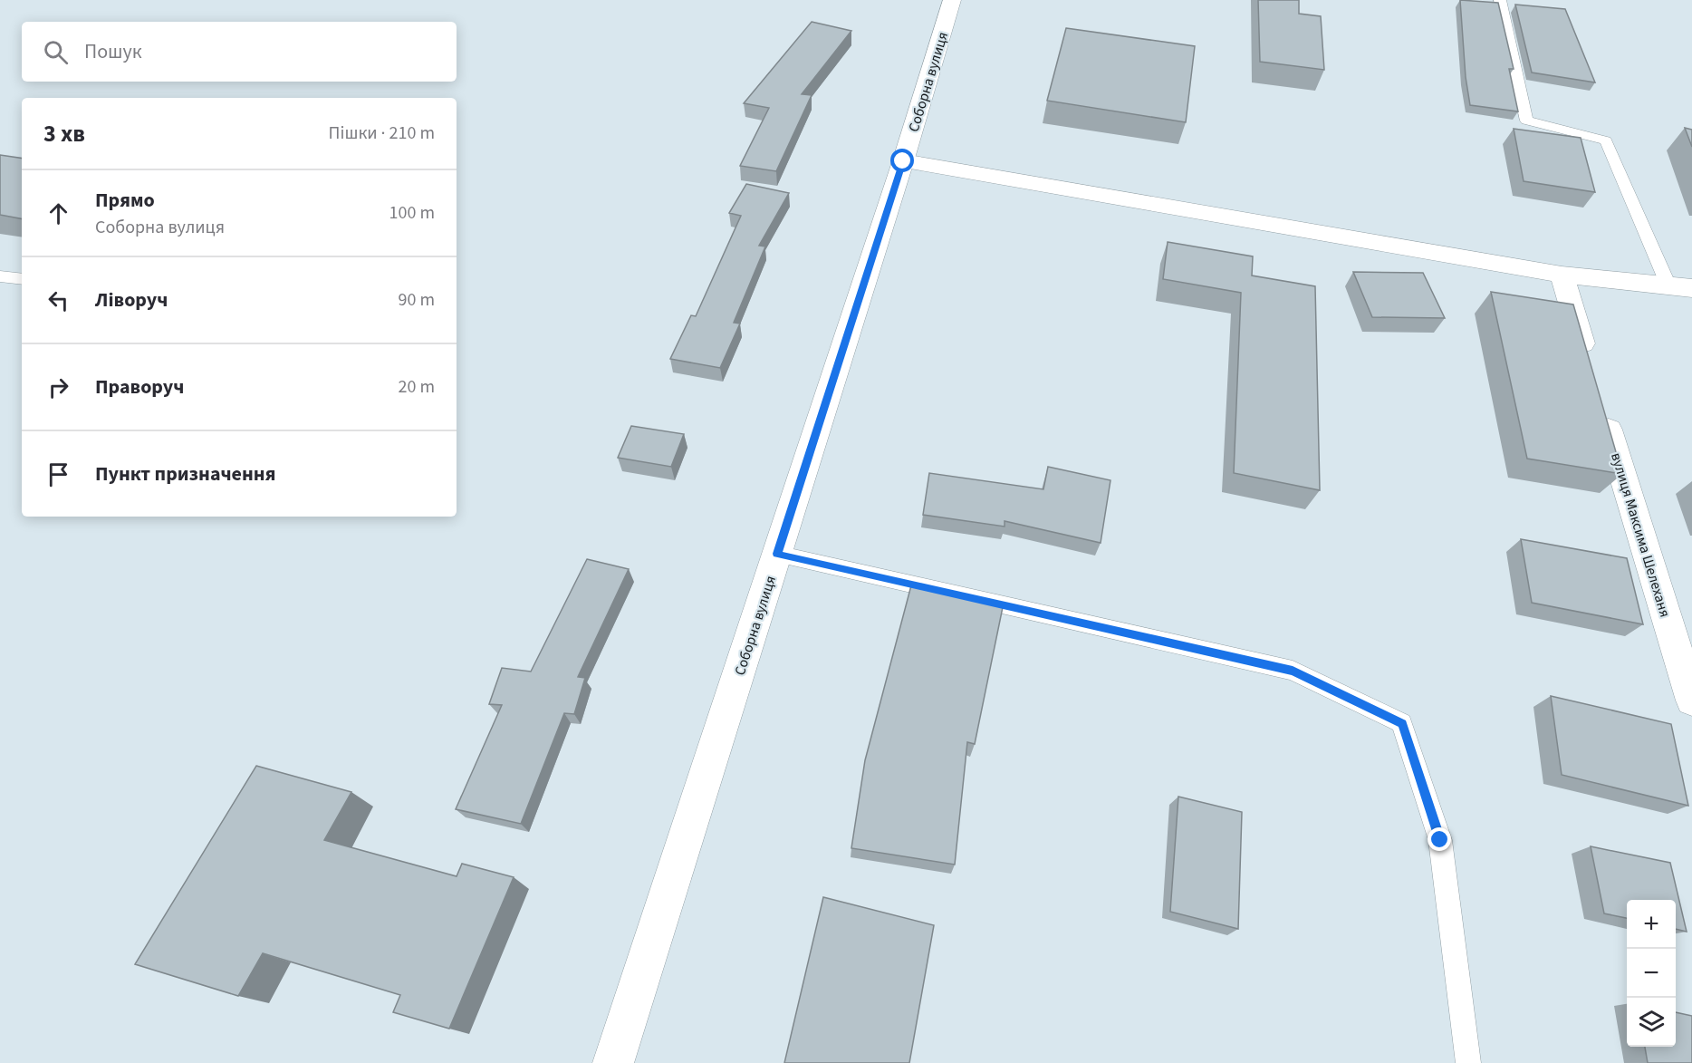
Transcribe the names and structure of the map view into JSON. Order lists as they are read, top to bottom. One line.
{"streets":{"street":["Соборна вулиця","вулиця Максима Шелеханя"]},"page":{"search":"Пошук","heading":["3 хв","Пішки · 210 m"],"list":[["Прямо","Соборна вулиця","100 m"],["Ліворуч","90 m"],["Праворуч","20 m"],"Пункт призначення"],"map_buttons":["+","−"]}}
